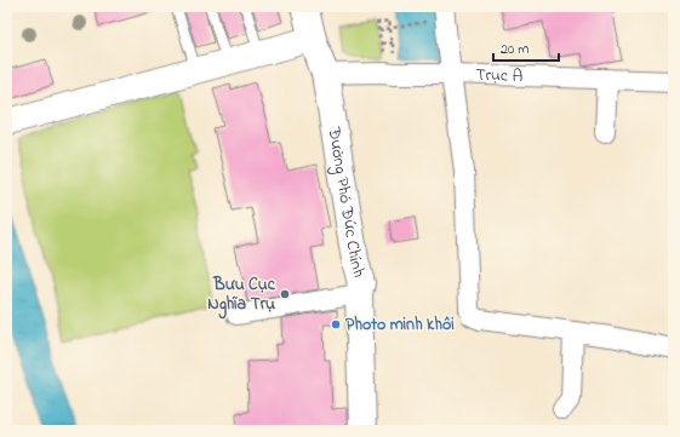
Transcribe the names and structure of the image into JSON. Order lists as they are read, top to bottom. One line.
{"streets":{"main road":["Đường Phó Đức Chính"],"street":["Trục A"]},"crossings":[["Trục A","Đường Phó Đức Chính"]],"places":["Bưu Cục Nghĩa Trụ","Photo minh khôi"],"scale_bar":"20 m"}
